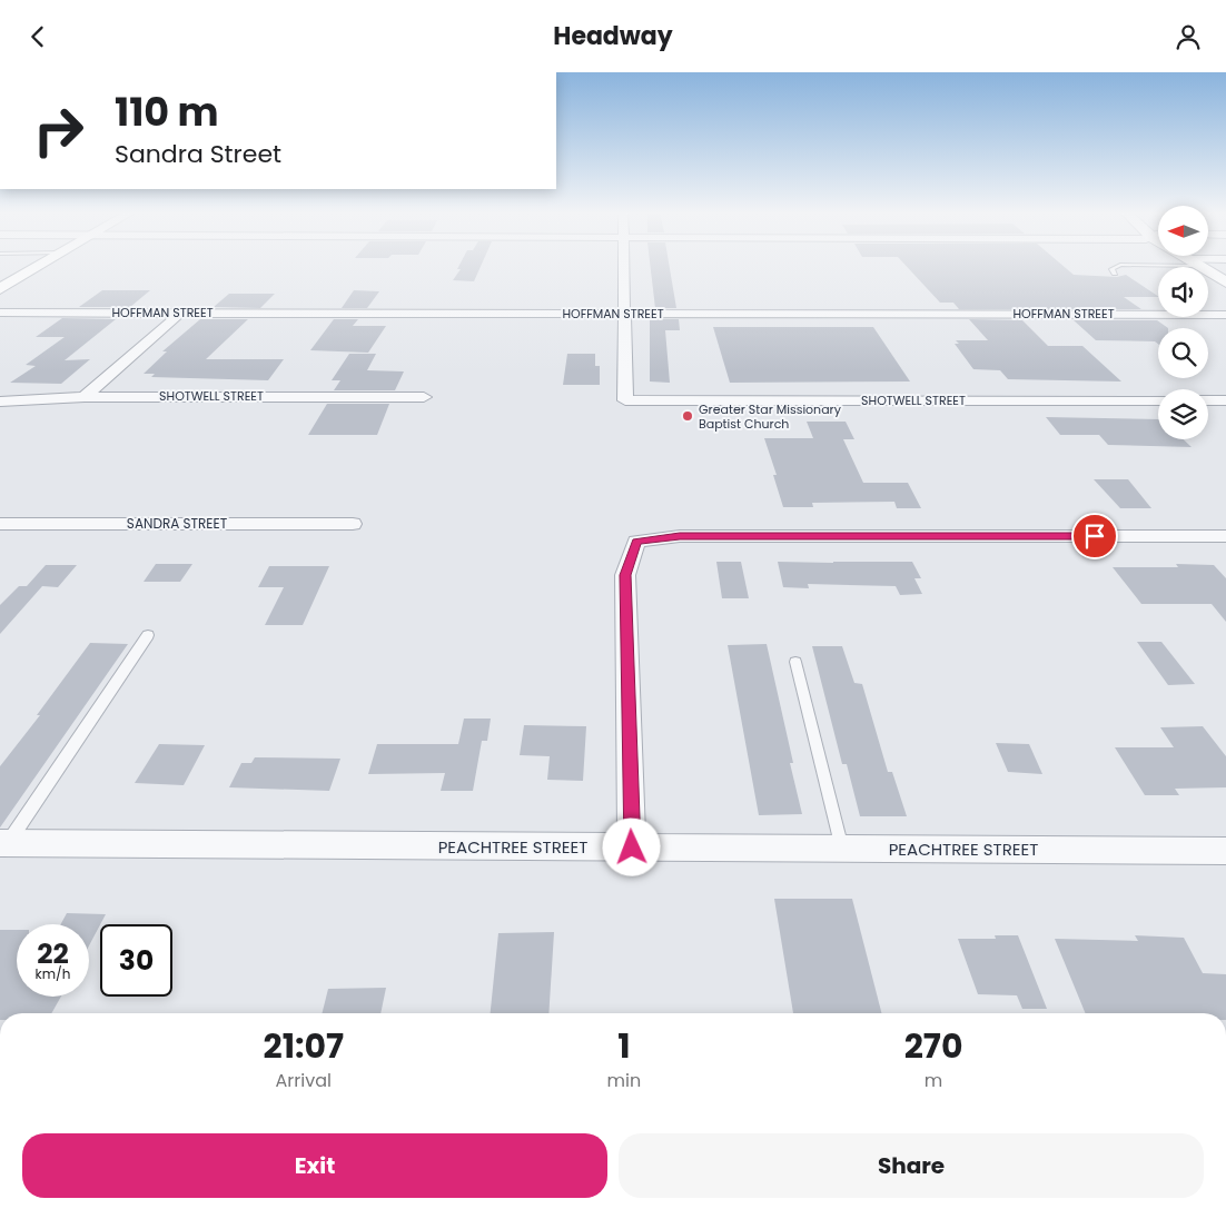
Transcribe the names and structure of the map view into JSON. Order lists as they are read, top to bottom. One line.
{"streets":{"street":["HOFFMAN STREET","SHOTWELL STREET","SANDRA STREET","PEACHTREE STREET"]},"crossings":[["HOFFMAN STREET","SHOTWELL STREET"]],"places":["Greater Star Missionary Baptist Church"],"north":"left","page":{"header":"Headway","turn":["110 m","Sandra Street"],"speed":"22 km/h","limit":"30","eta":["21:07","Arrival","1","min","270","m"],"buttons":["Exit","Share"]}}
